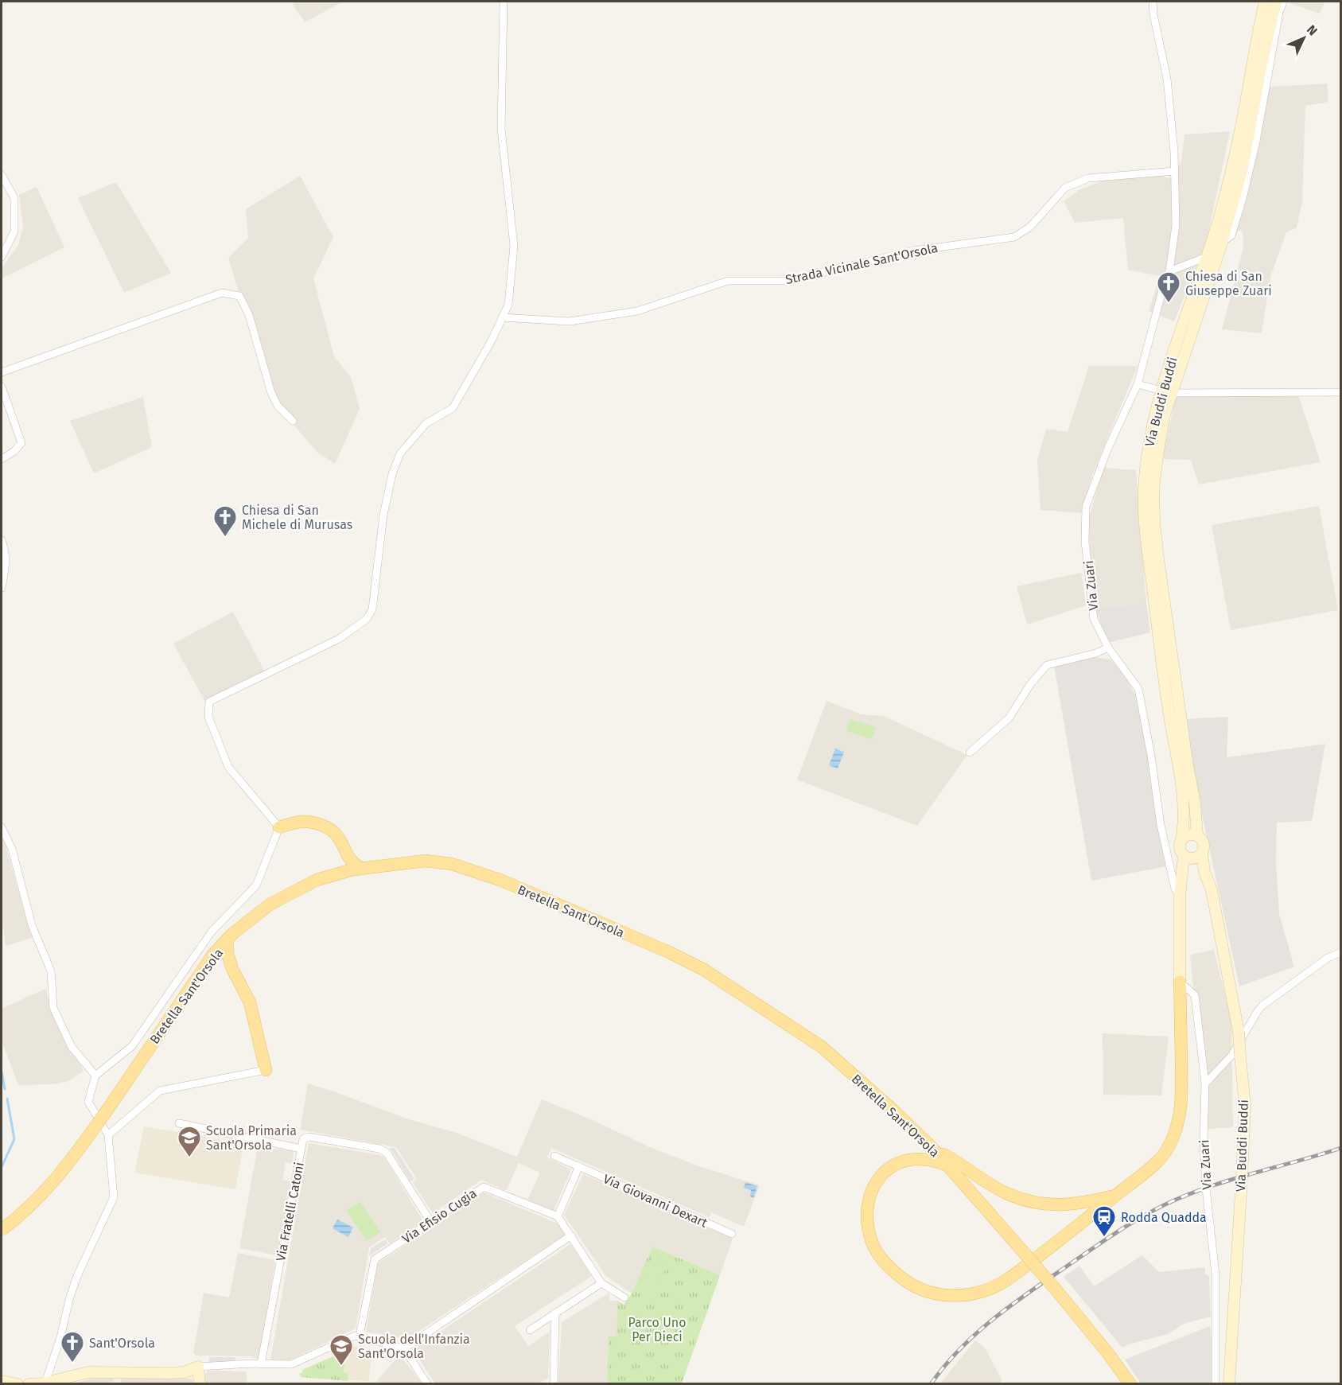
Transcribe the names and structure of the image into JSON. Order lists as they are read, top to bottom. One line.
{"streets":{"main road":["Via Buddi Buddi","Bretella Sant'Orsola"],"street":["Strada Vicinale Sant'Orsola","Via Zuari","Via Giovanni Dexart","Via Fratelli Catoni","Via Efisio Cugia"]},"crossings":[["Strada Vicinale Sant'Orsola","Via Zuari"],["Via Fratelli Catoni","Via Efisio Cugia"]],"parks":["Parco Uno Per Dieci"],"places":{"church":["Chiesa di San Giuseppe Zuari","Chiesa di San Michele di Murusas","Sant'Orsola"],"school or university":["Scuola Primaria Sant'Orsola","Scuola dell'Infanzia Sant'Orsola"],"station":["Rodda Quadda"]},"north":"top right"}
